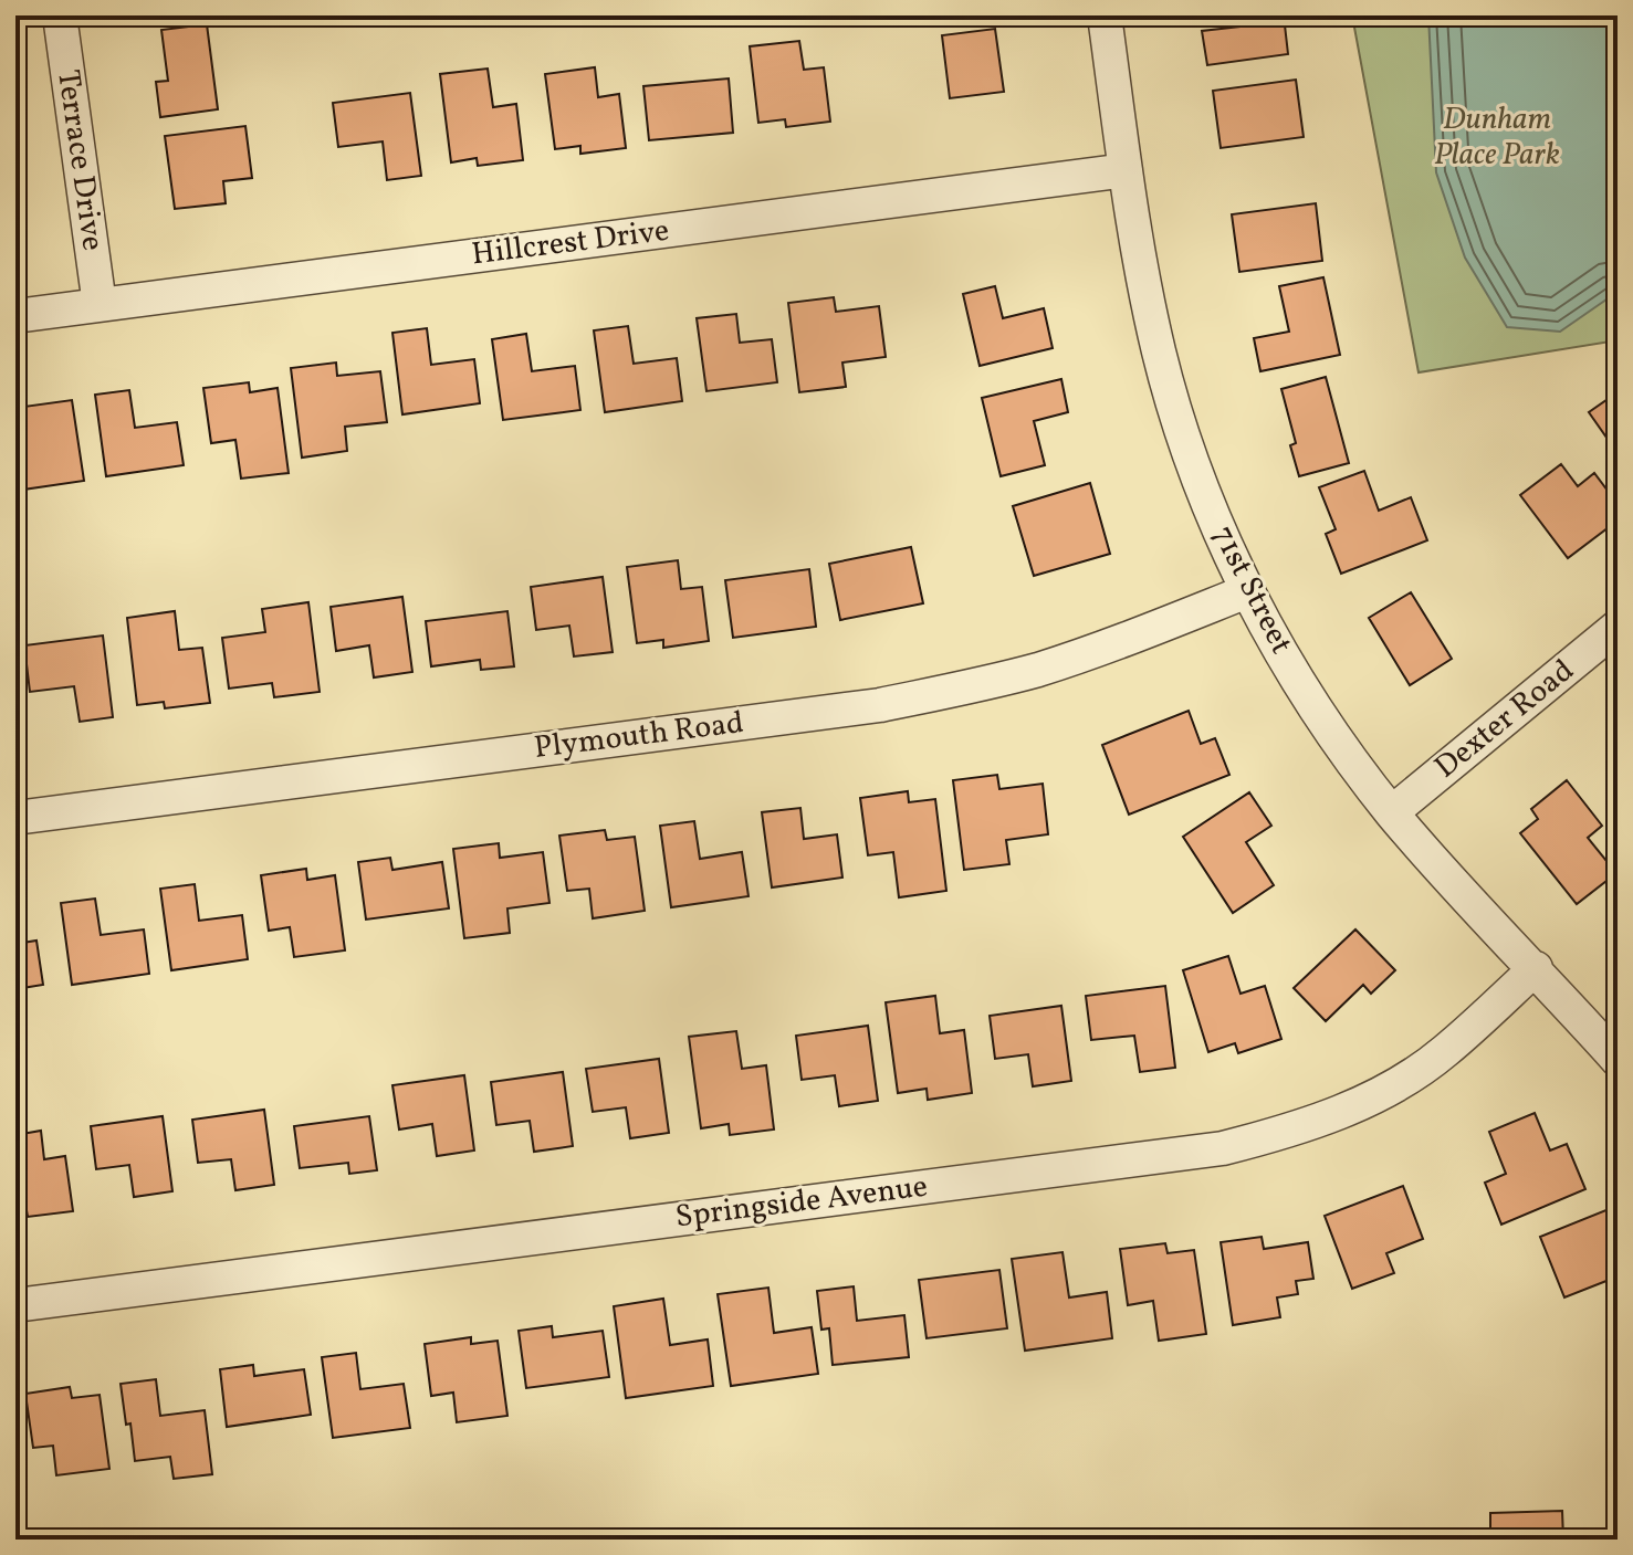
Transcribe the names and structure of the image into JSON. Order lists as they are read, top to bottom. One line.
{"streets":{"street":["Terrace Drive","Hillcrest Drive","71st Street","Dexter Road","Plymouth Road","Springside Avenue"]},"crossings":[["Terrace Drive","Hillcrest Drive"],["Hillcrest Drive","71st Street"],["71st Street","Dexter Road"],["71st Street","Plymouth Road"],["71st Street","Springside Avenue"]],"parks":["Dunham Place Park"]}
